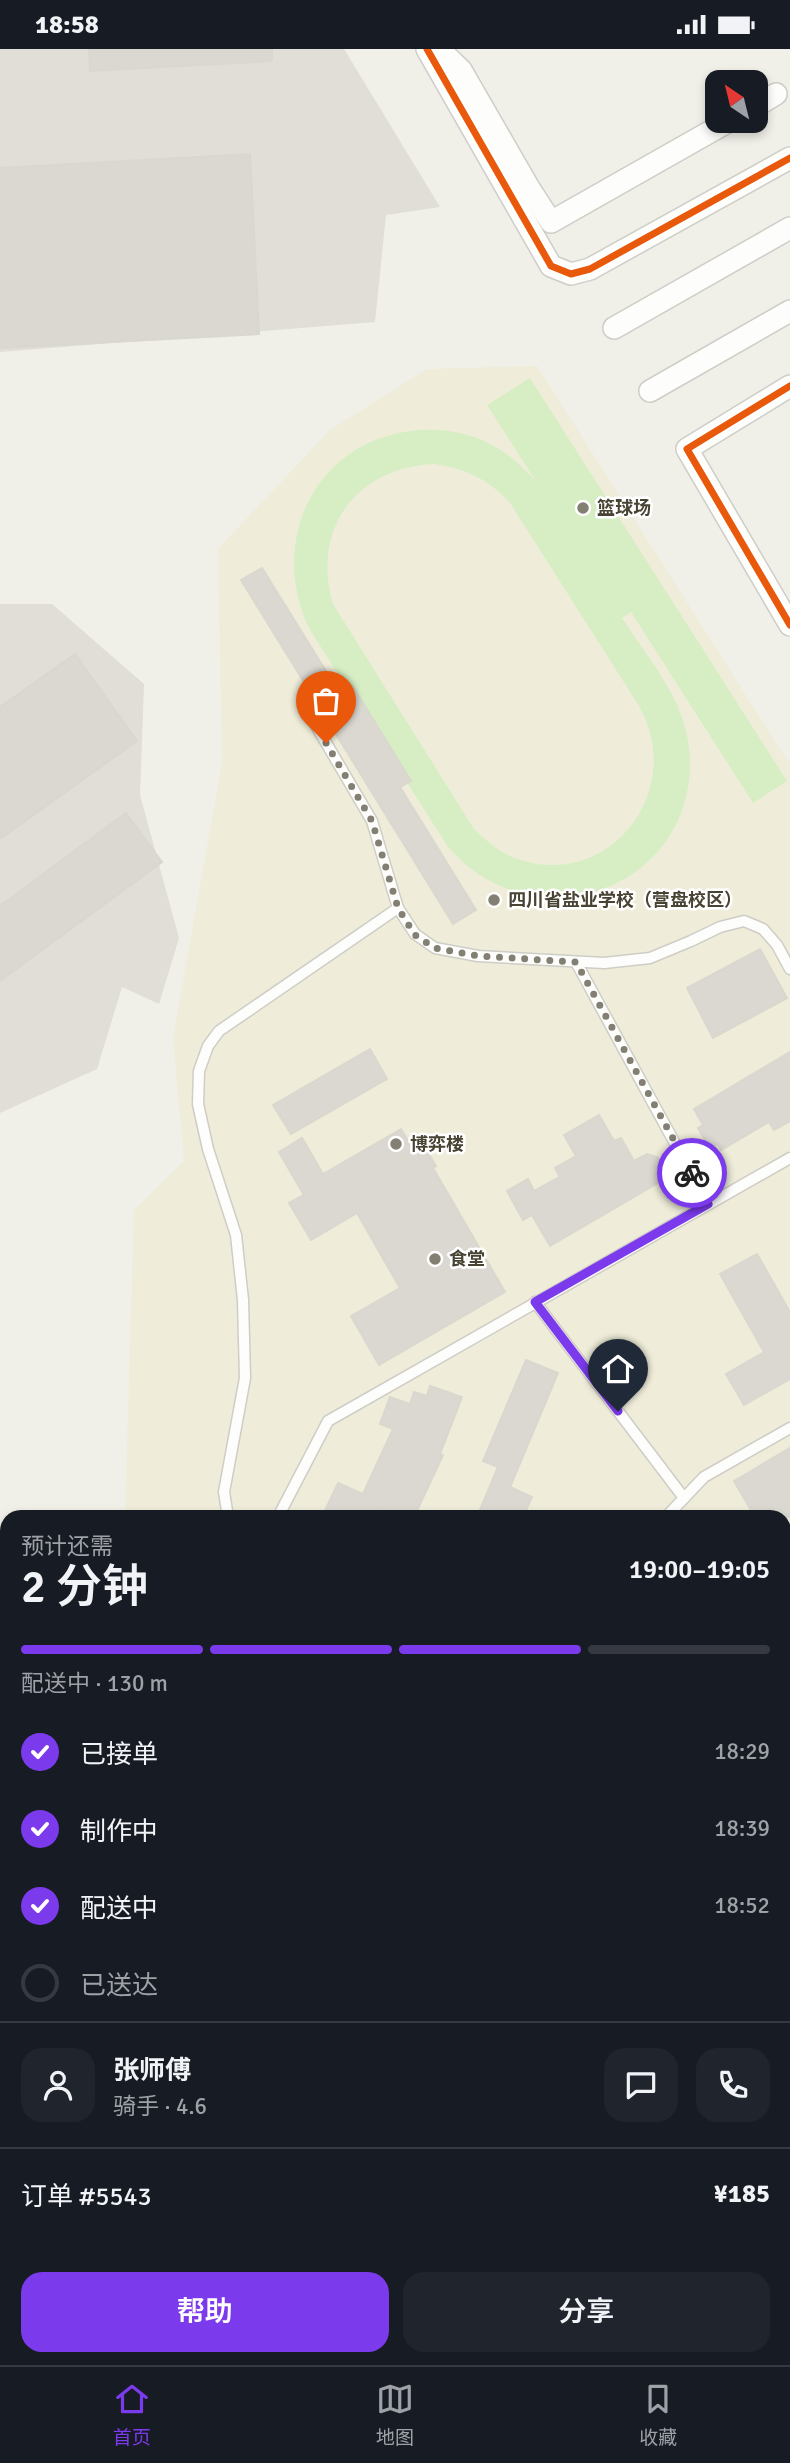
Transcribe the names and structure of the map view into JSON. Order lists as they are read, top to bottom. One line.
{"places":["篮球场","四川省盐业学校（营盘校区）","博弈楼","食堂"],"north":"top left","page":{"status":"18:58","heading":["2 分钟","预计还需","19:00–19:05"],"panel":["张师傅","骑手 · 4.6","订单 #5543","¥185"],"bar":"配送中 · 130 m","list":[["已接单","18:29"],["制作中","18:39"],["配送中","18:52"],"已送达"],"buttons":["帮助","分享"],"tabs":["首页","地图","收藏"]}}
